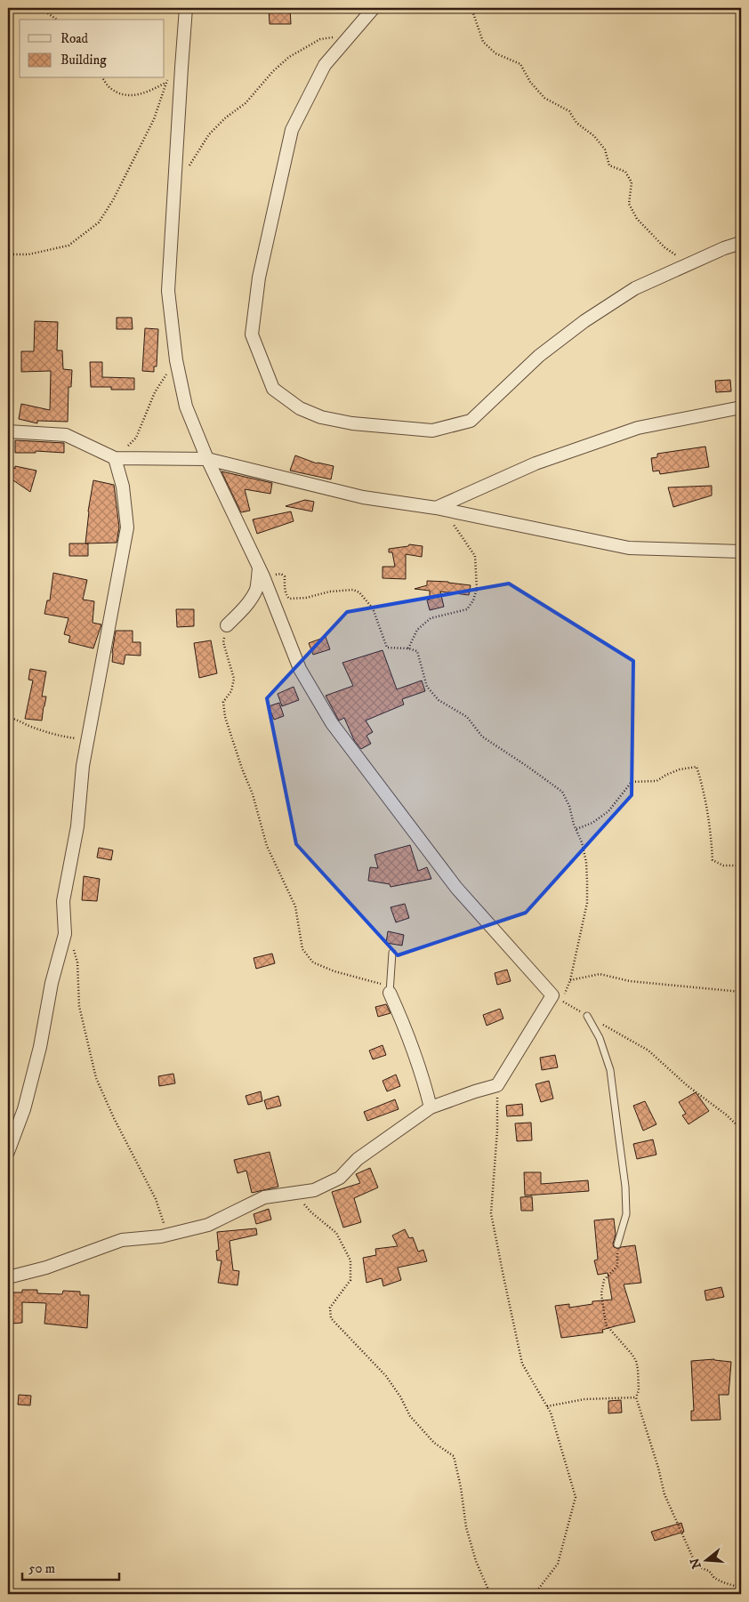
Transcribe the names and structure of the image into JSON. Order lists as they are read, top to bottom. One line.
{"legend":["Road","Building"],"scale_bar":"50 m","north":"left"}
